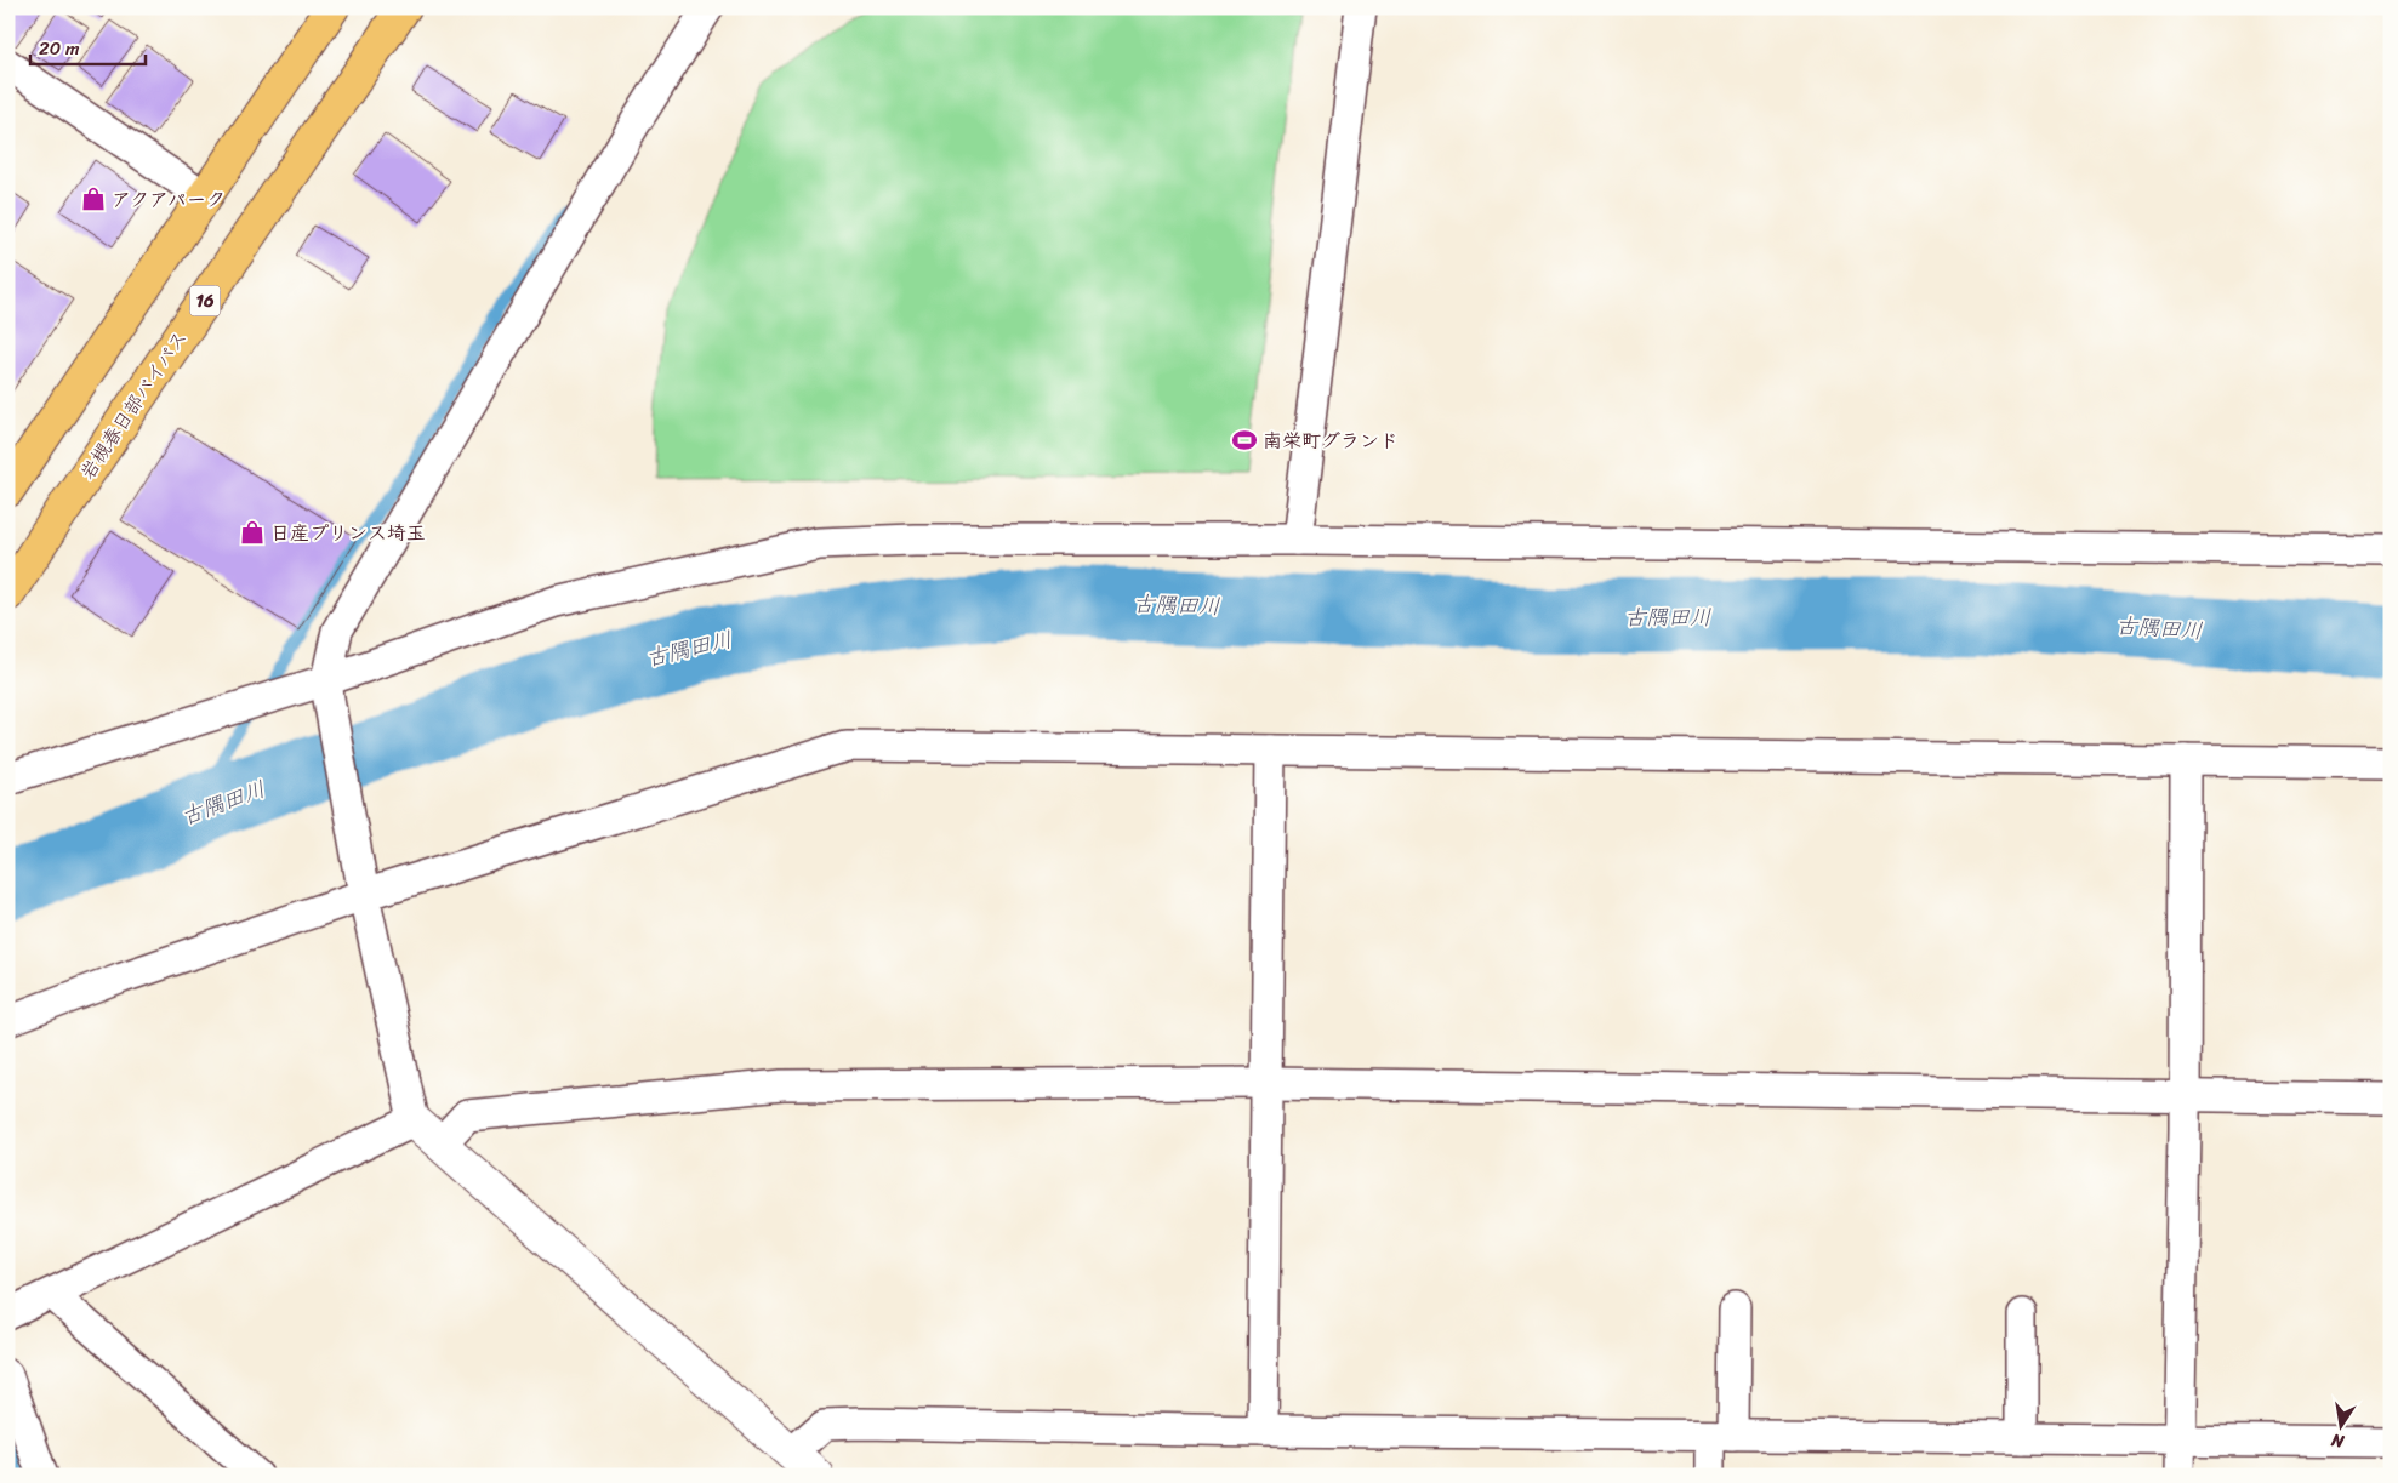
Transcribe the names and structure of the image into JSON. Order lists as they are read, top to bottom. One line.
{"streets":{"highway":["16","岩槻春日部バイパス"]},"water":["古隅田川"],"places":{"shop":["アクアパーク","日産プリンス埼玉"],"sports":["南栄町グランド"]},"scale_bar":"20 m","north":"bottom"}
